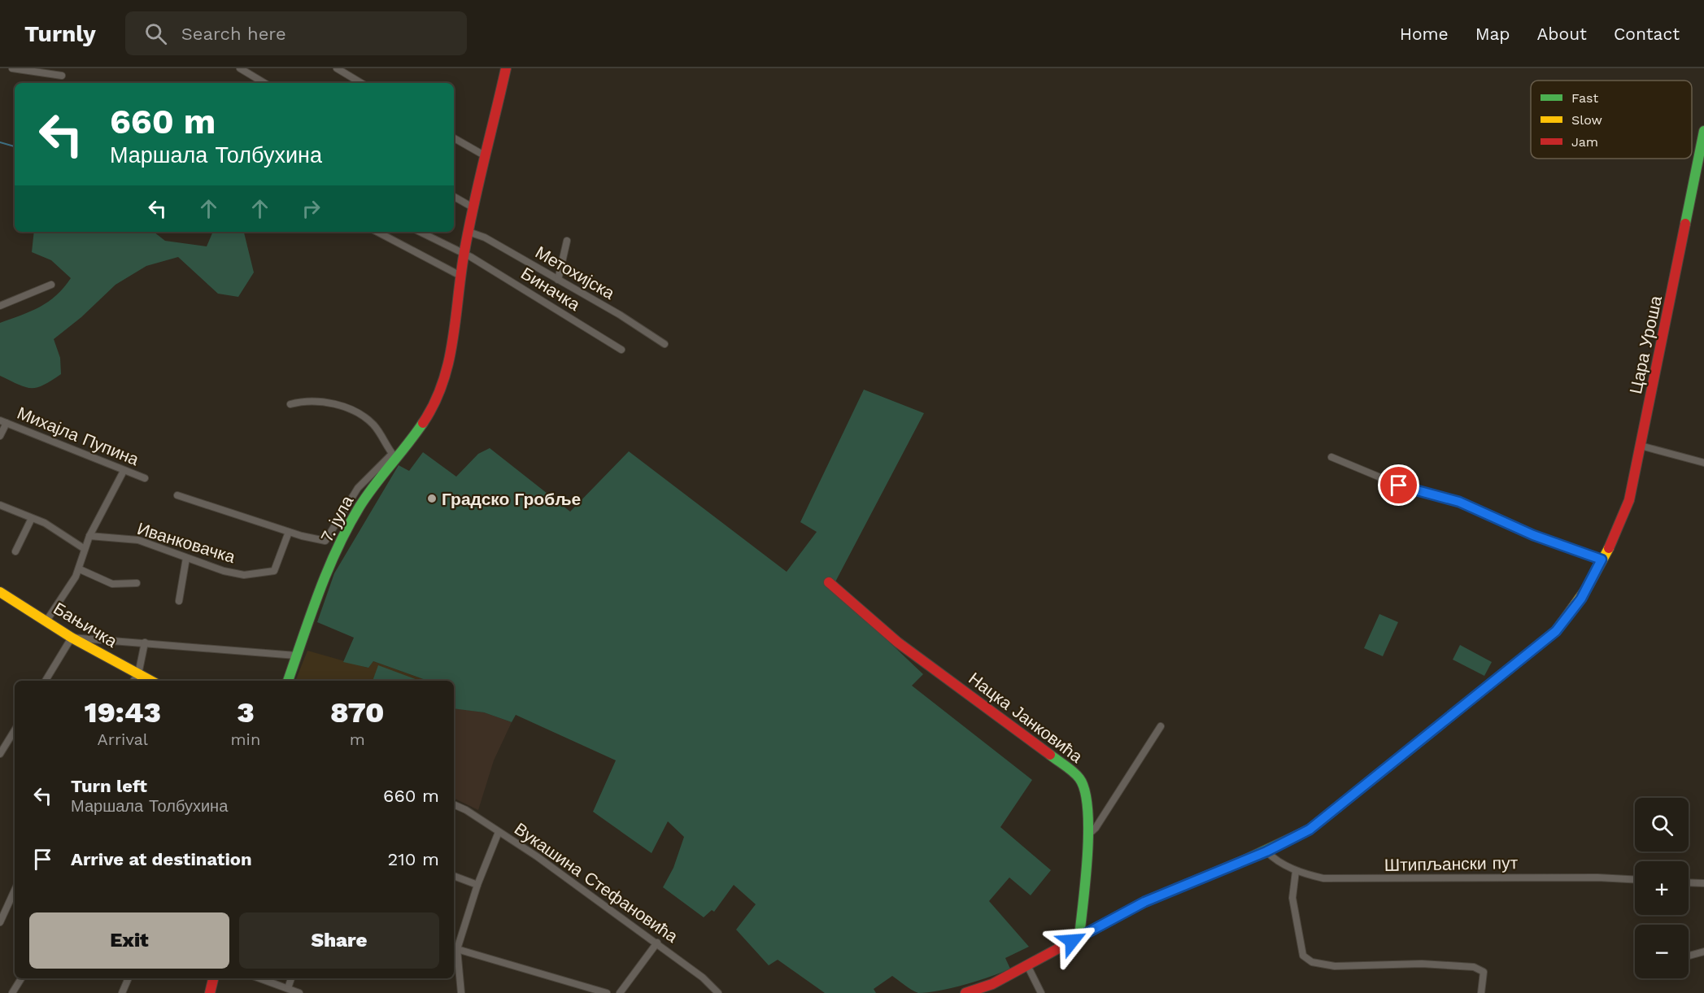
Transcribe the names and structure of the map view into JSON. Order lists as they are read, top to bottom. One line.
{"streets":{"street":["Метохијска","Биначка","Цара Уроша","Михајла Пупина","7. јула","Иванковачка","Бањичка","Нацка Јанковића","Штипљански пут","Вукашина Стефановића"]},"crossings":[["Метохијска","7. јула"],["Биначка","7. јула"],["Цара Уроша","Нацка Јанковића"],["Цара Уроша","Штипљански пут"]],"places":["Градско Гробље"],"legend":["Fast","Slow","Jam"],"page":{"header":"Turnly","search":"Search here","nav":["Home","Map","About","Contact"],"turn":["660 m","Маршала Толбухина"],"eta":["19:43","Arrival","3","min","870","m"],"list":[{"name":"Turn left","note":"Маршала Толбухина","value":"660 m"},{"name":"Arrive at destination","value":"210 m"}],"map_buttons":["+","−"],"buttons":["Exit","Share"]}}
